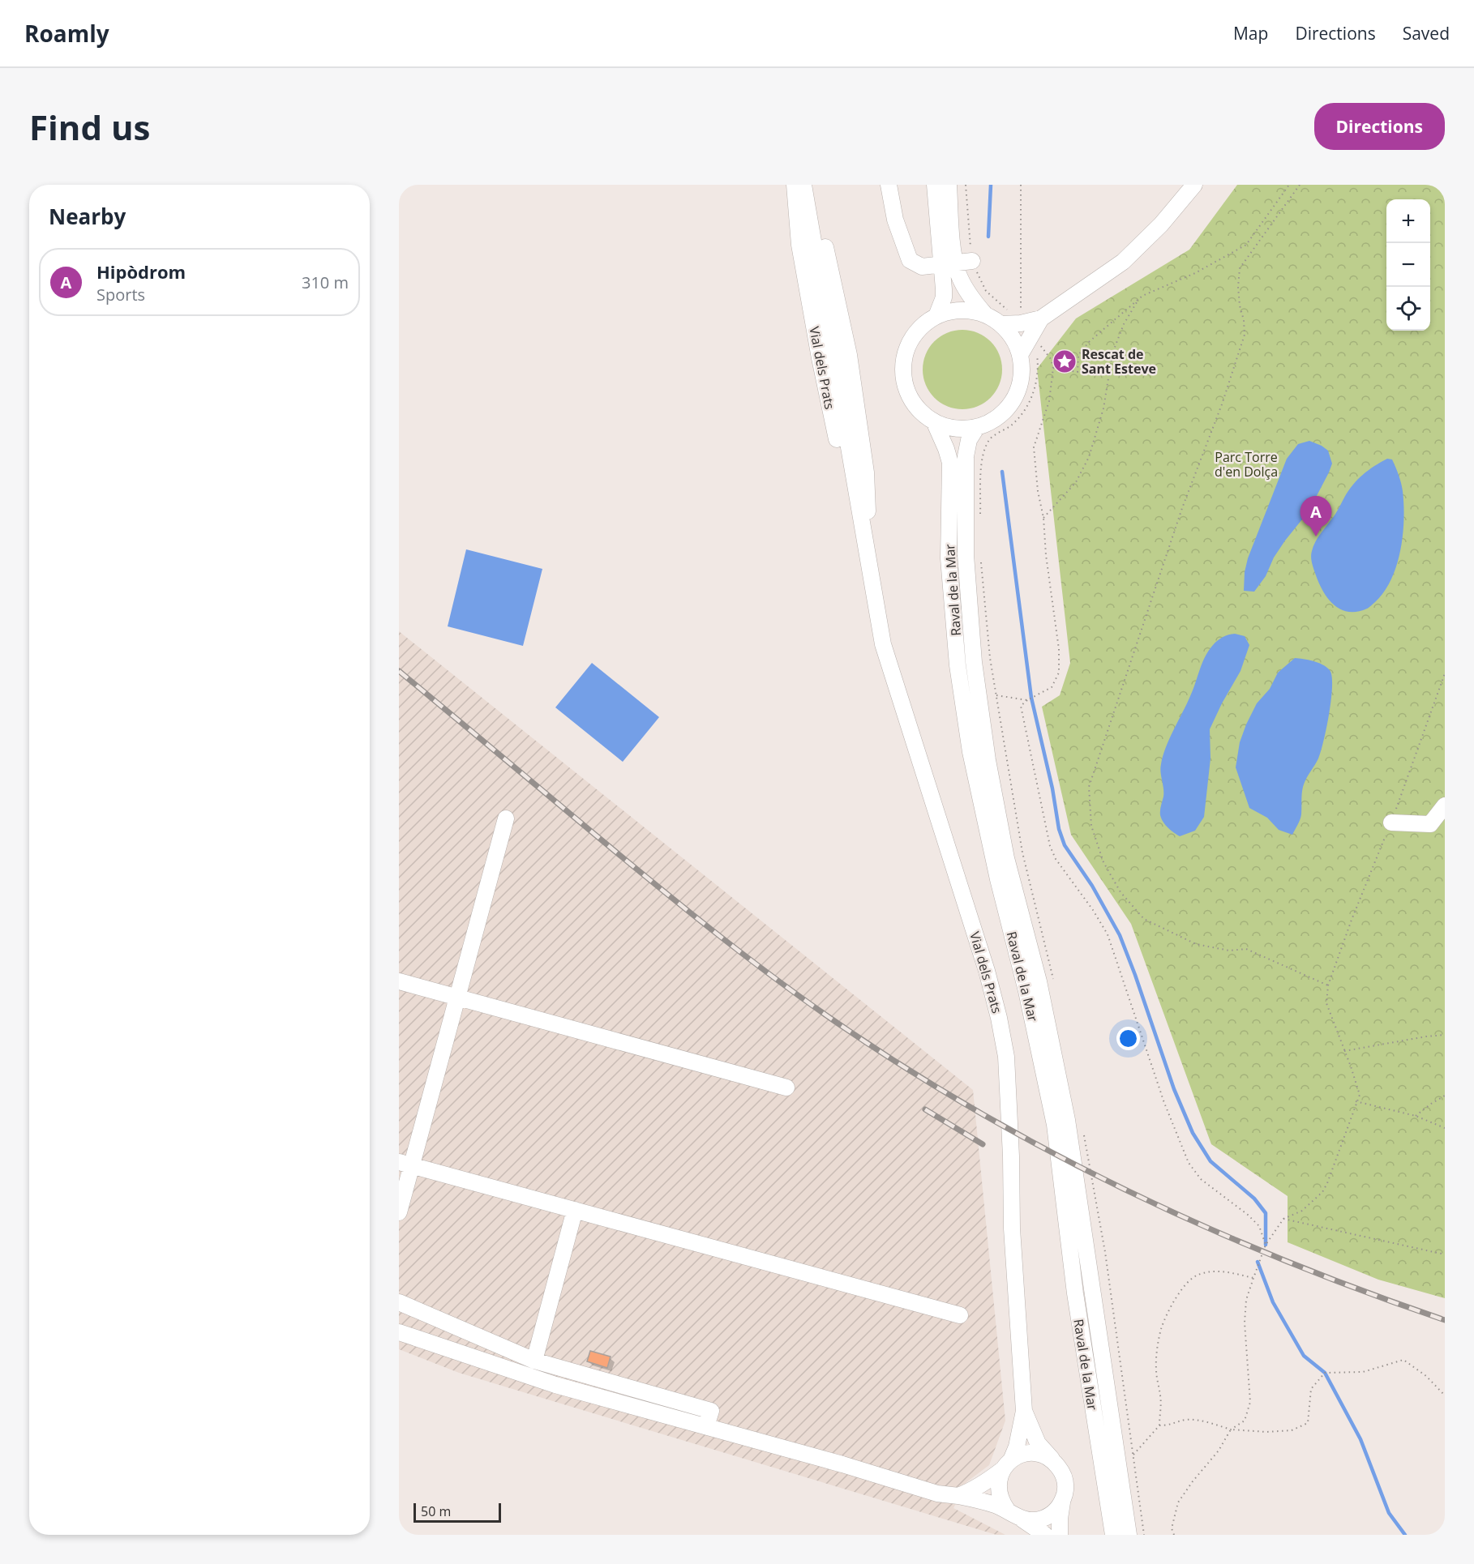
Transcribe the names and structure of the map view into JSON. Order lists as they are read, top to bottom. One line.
{"streets":{"street":["Vial dels Prats","Raval de la Mar"]},"parks":["Parc Torre d'en Dolça"],"places":{"place":["Rescat de Sant Esteve"]},"scale_bar":"50 m","page":{"header":"Roamly","nav":["Map","Directions","Saved"],"buttons":"Directions","title":"Find us","heading":"Nearby","map_buttons":["+","−"],"list":[{"mark":"A","name":"Hipòdrom","note":"Sports","value":"310 m"}],"pins":"A","scale":"50 m"}}
